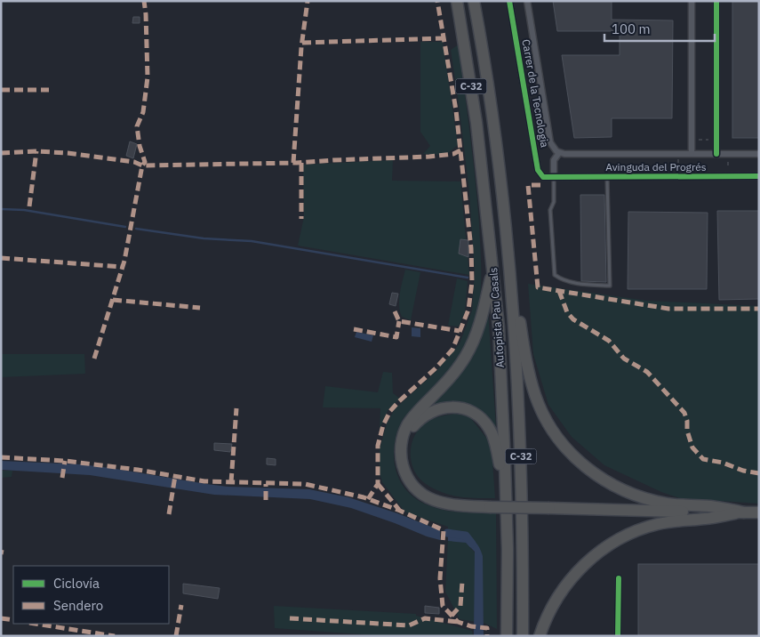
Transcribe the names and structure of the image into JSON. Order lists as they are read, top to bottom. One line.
{"streets":{"highway":["C-32","Autopista Pau Casals"],"street":["Carrer de la Tecnologia","Avinguda del Progrés"]},"crossings":[["Carrer de la Tecnologia","Avinguda del Progrés"]],"legend":["Ciclovía","Sendero"],"scale_bar":"100 m"}
